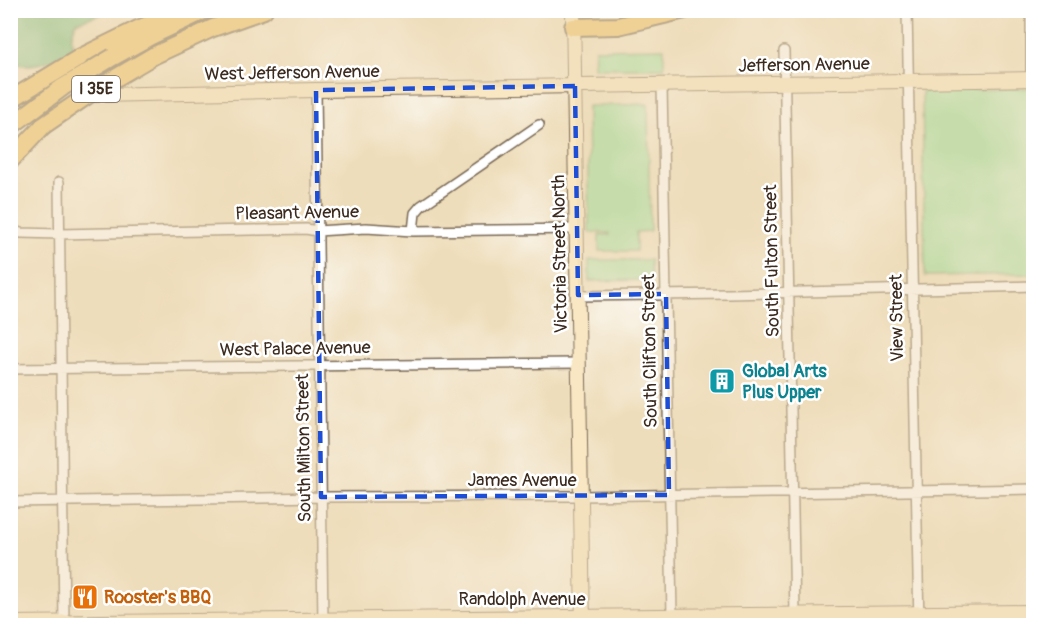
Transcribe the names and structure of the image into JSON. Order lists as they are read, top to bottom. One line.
{"streets":{"highway":["I 35E"],"street":["Jefferson Avenue","West Jefferson Avenue","Pleasant Avenue","Victoria Street North","South Fulton Street","View Street","West Palace Avenue","South Clifton Street","South Milton Street","James Avenue","Randolph Avenue"]},"crossings":[["Jefferson Avenue","West Jefferson Avenue"],["Jefferson Avenue","Victoria Street North"],["Jefferson Avenue","South Fulton Street"],["Jefferson Avenue","View Street"],["Jefferson Avenue","South Clifton Street"],["West Jefferson Avenue","Victoria Street North"],["West Jefferson Avenue","South Milton Street"],["Pleasant Avenue","Victoria Street North"],["Pleasant Avenue","South Milton Street"],["Victoria Street North","West Palace Avenue"],["Victoria Street North","James Avenue"],["Victoria Street North","Randolph Avenue"],["South Fulton Street","James Avenue"],["South Fulton Street","Randolph Avenue"],["View Street","James Avenue"],["View Street","Randolph Avenue"],["West Palace Avenue","South Milton Street"],["South Clifton Street","James Avenue"],["South Clifton Street","Randolph Avenue"],["South Milton Street","James Avenue"],["South Milton Street","Randolph Avenue"]],"places":{"building":["Global Arts Plus Upper"],"restaurant":["Rooster's BBQ"]}}
